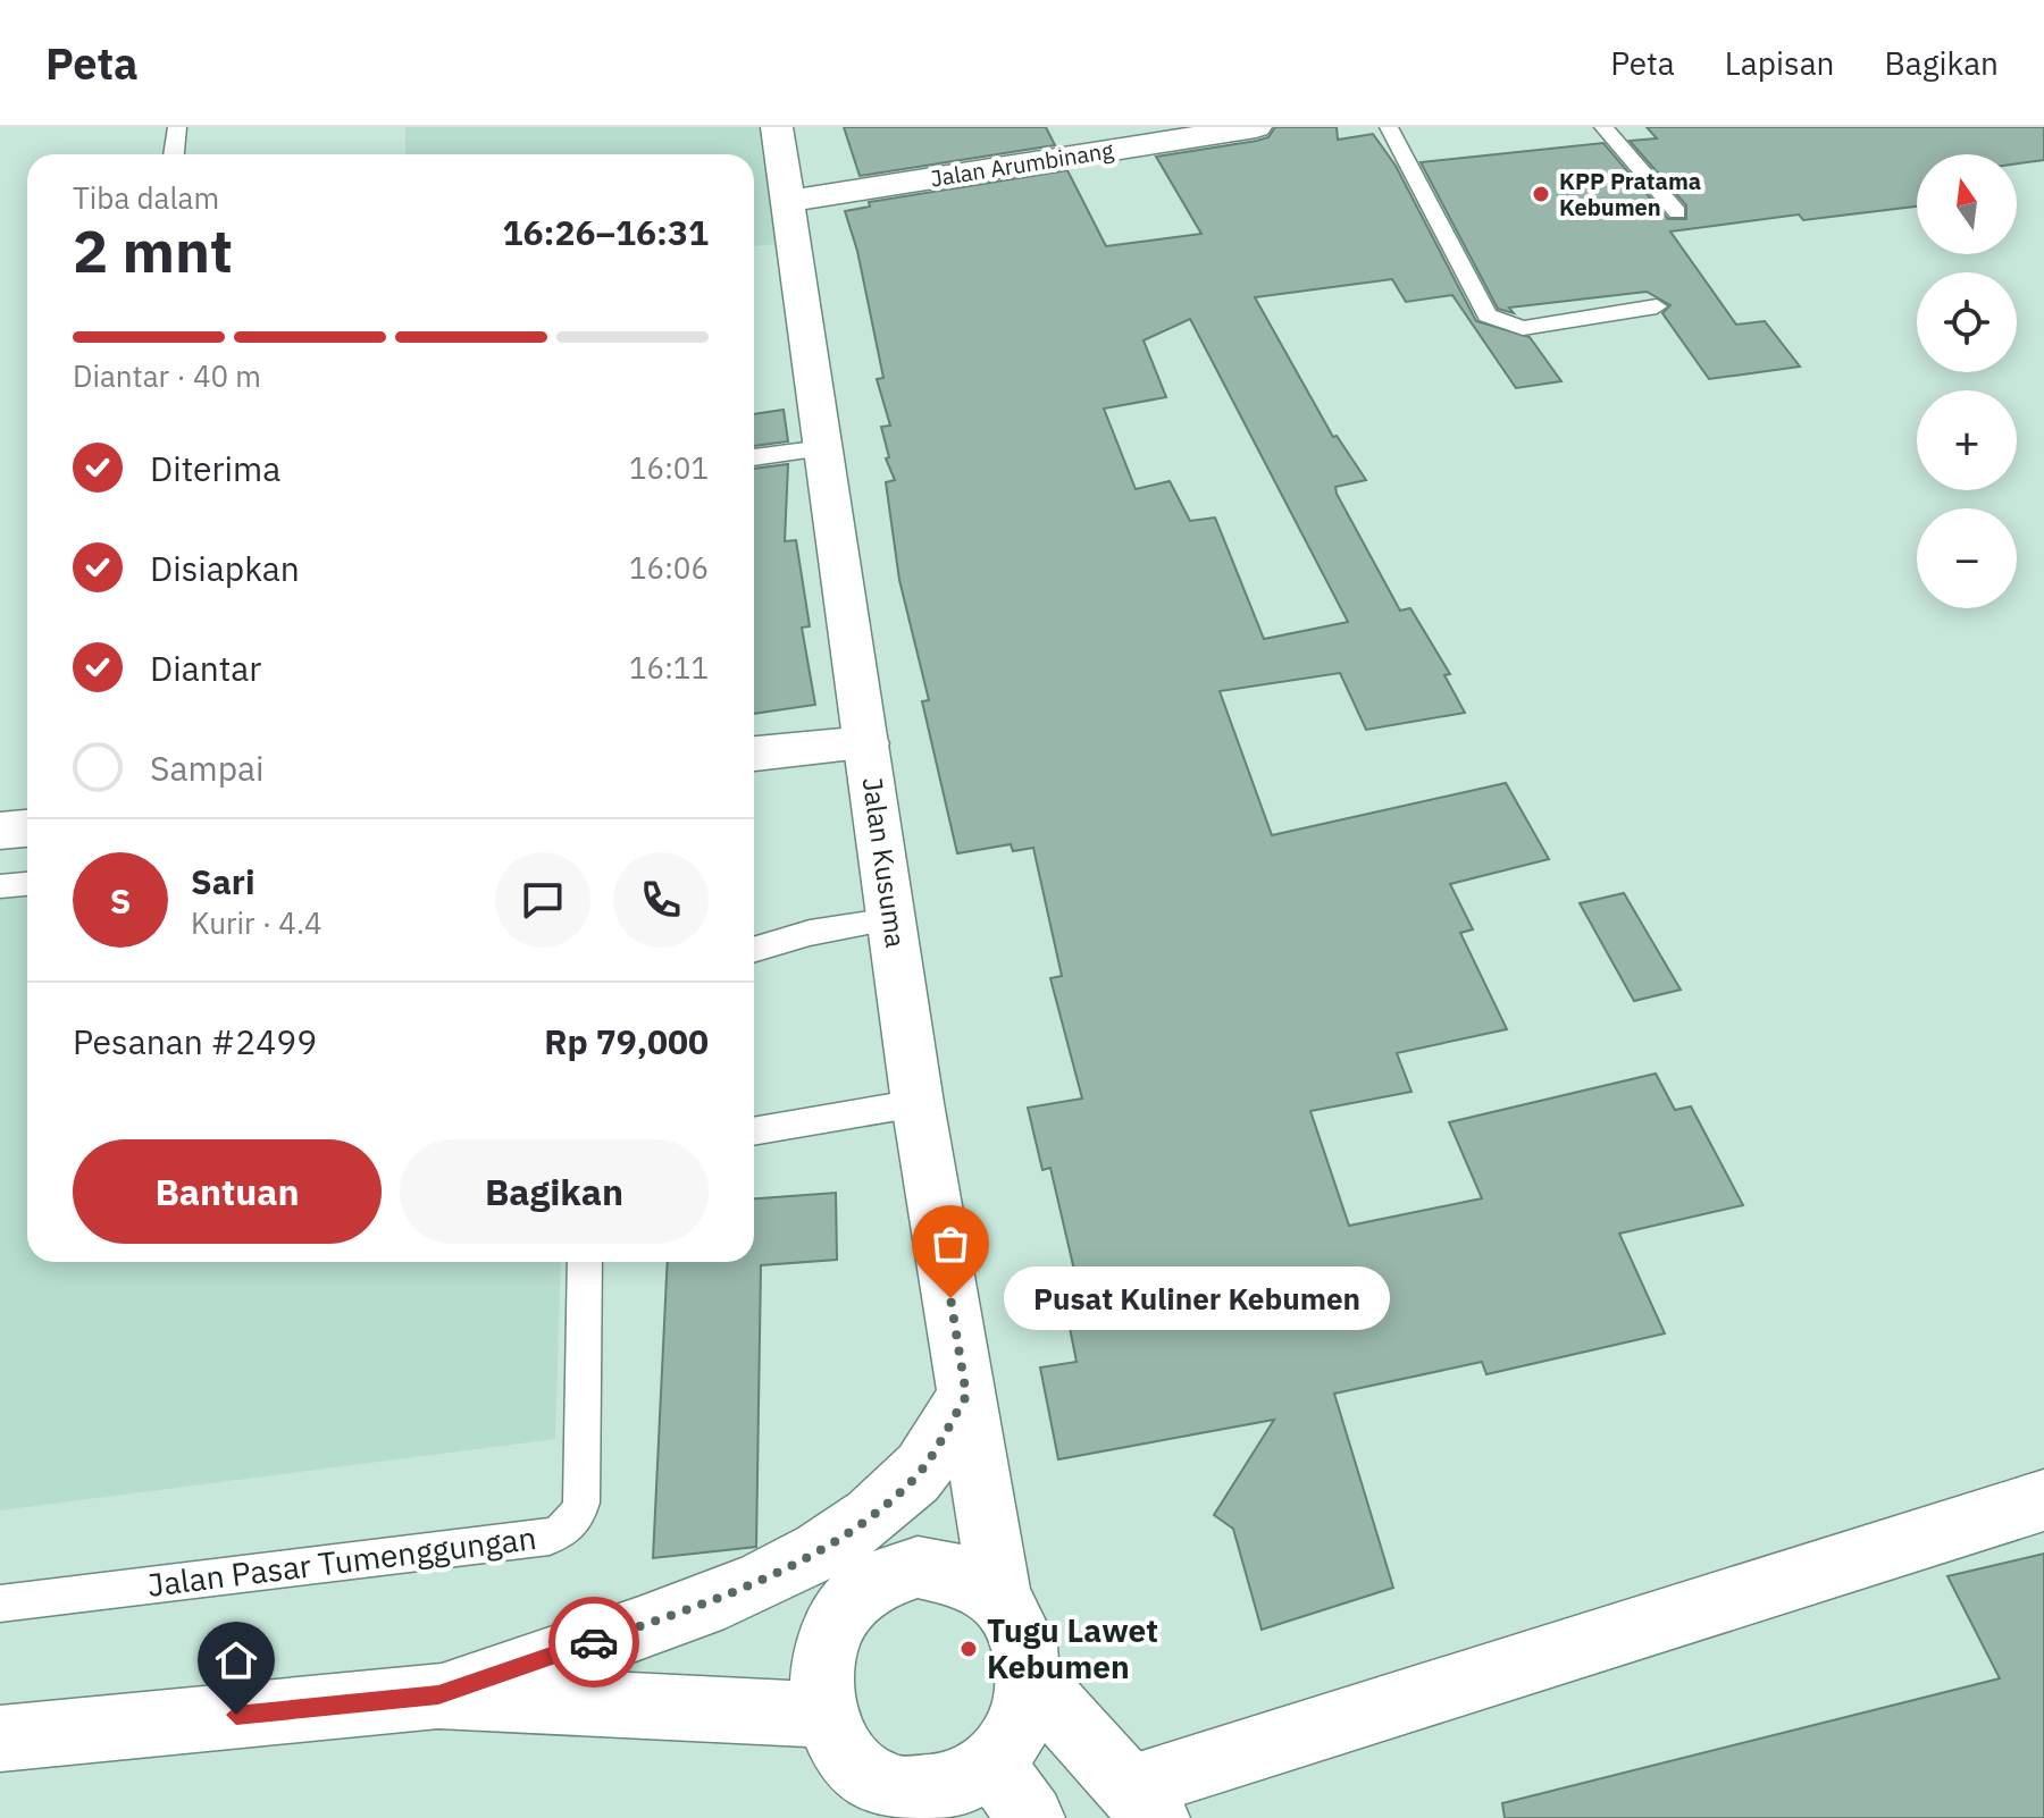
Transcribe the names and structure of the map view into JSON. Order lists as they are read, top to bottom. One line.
{"streets":{"main road":["Jalan Arumbinang","Jalan Kusuma"],"lane":["Jalan Pasar Tumenggungan"]},"crossings":[["Jalan Arumbinang","Jalan Kusuma"]],"places":["KPP Pratama Kebumen","Pusat Kuliner Kebumen","Tugu Lawet Kebumen"],"north":"top","page":{"header":"Peta","nav":["Peta","Lapisan","Bagikan"],"map_buttons":["+","−"],"heading":["2 mnt","Tiba dalam","16:26–16:31"],"panel":["Sari","Kurir · 4.4","Pesanan #2499","Rp 79,000"],"bar":"Diantar · 40 m","list":[["Diterima","16:01"],["Disiapkan","16:06"],["Diantar","16:11"],"Sampai"],"round":"S","buttons":["Bantuan","Bagikan"],"bubble":"Pusat Kuliner Kebumen"}}
